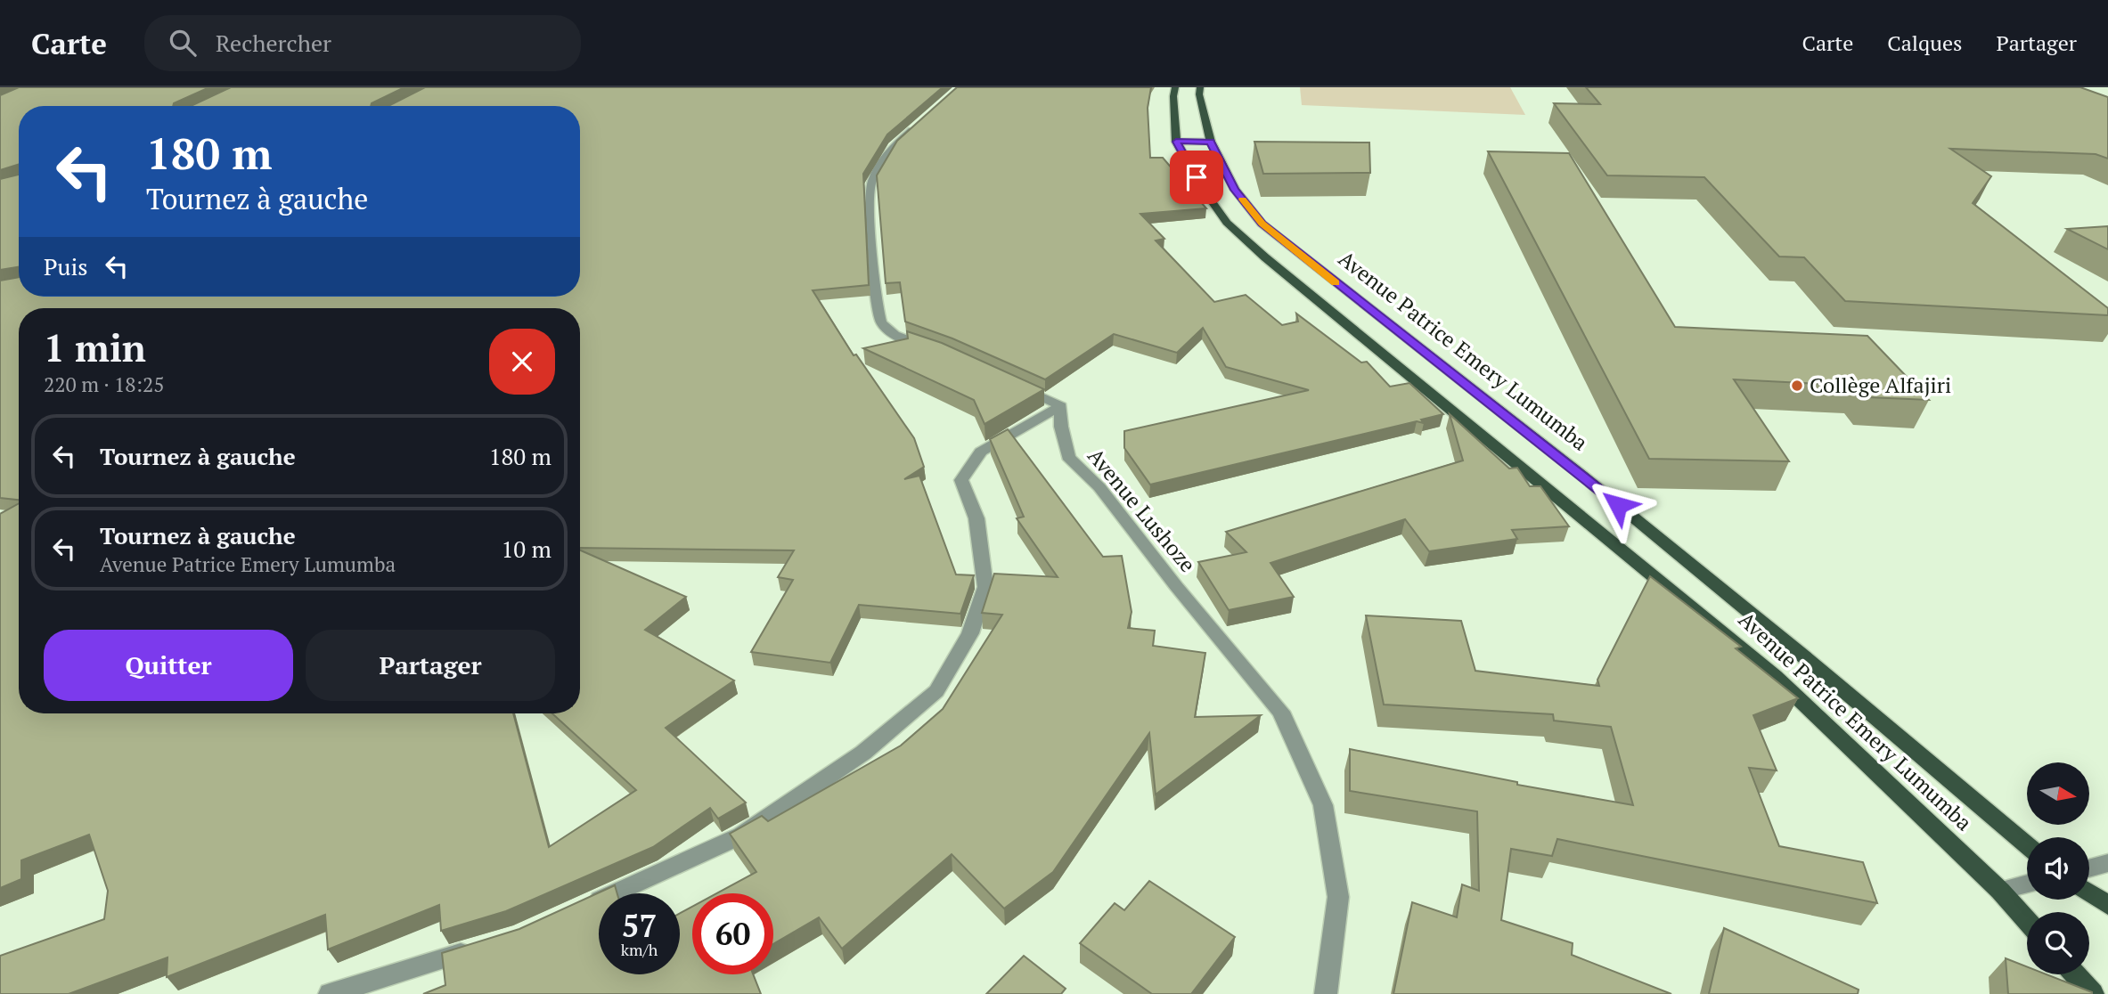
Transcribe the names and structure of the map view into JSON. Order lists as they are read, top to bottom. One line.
{"streets":{"main road":["Avenue Patrice Emery Lumumba"],"street":["Avenue Lushoze"]},"places":["Collège Alfajiri"],"north":"right","page":{"header":"Carte","search":"Rechercher","nav":["Carte","Calques","Partager"],"turn":["180 m","Tournez à gauche"],"then":"Puis","heading":["1 min","220 m · 18:25"],"list":[{"name":"Tournez à gauche","value":"180 m"},{"name":"Tournez à gauche","note":"Avenue Patrice Emery Lumumba","value":"10 m"}],"buttons":["Quitter","Partager"],"speed":"57 km/h","limit":"60"}}
